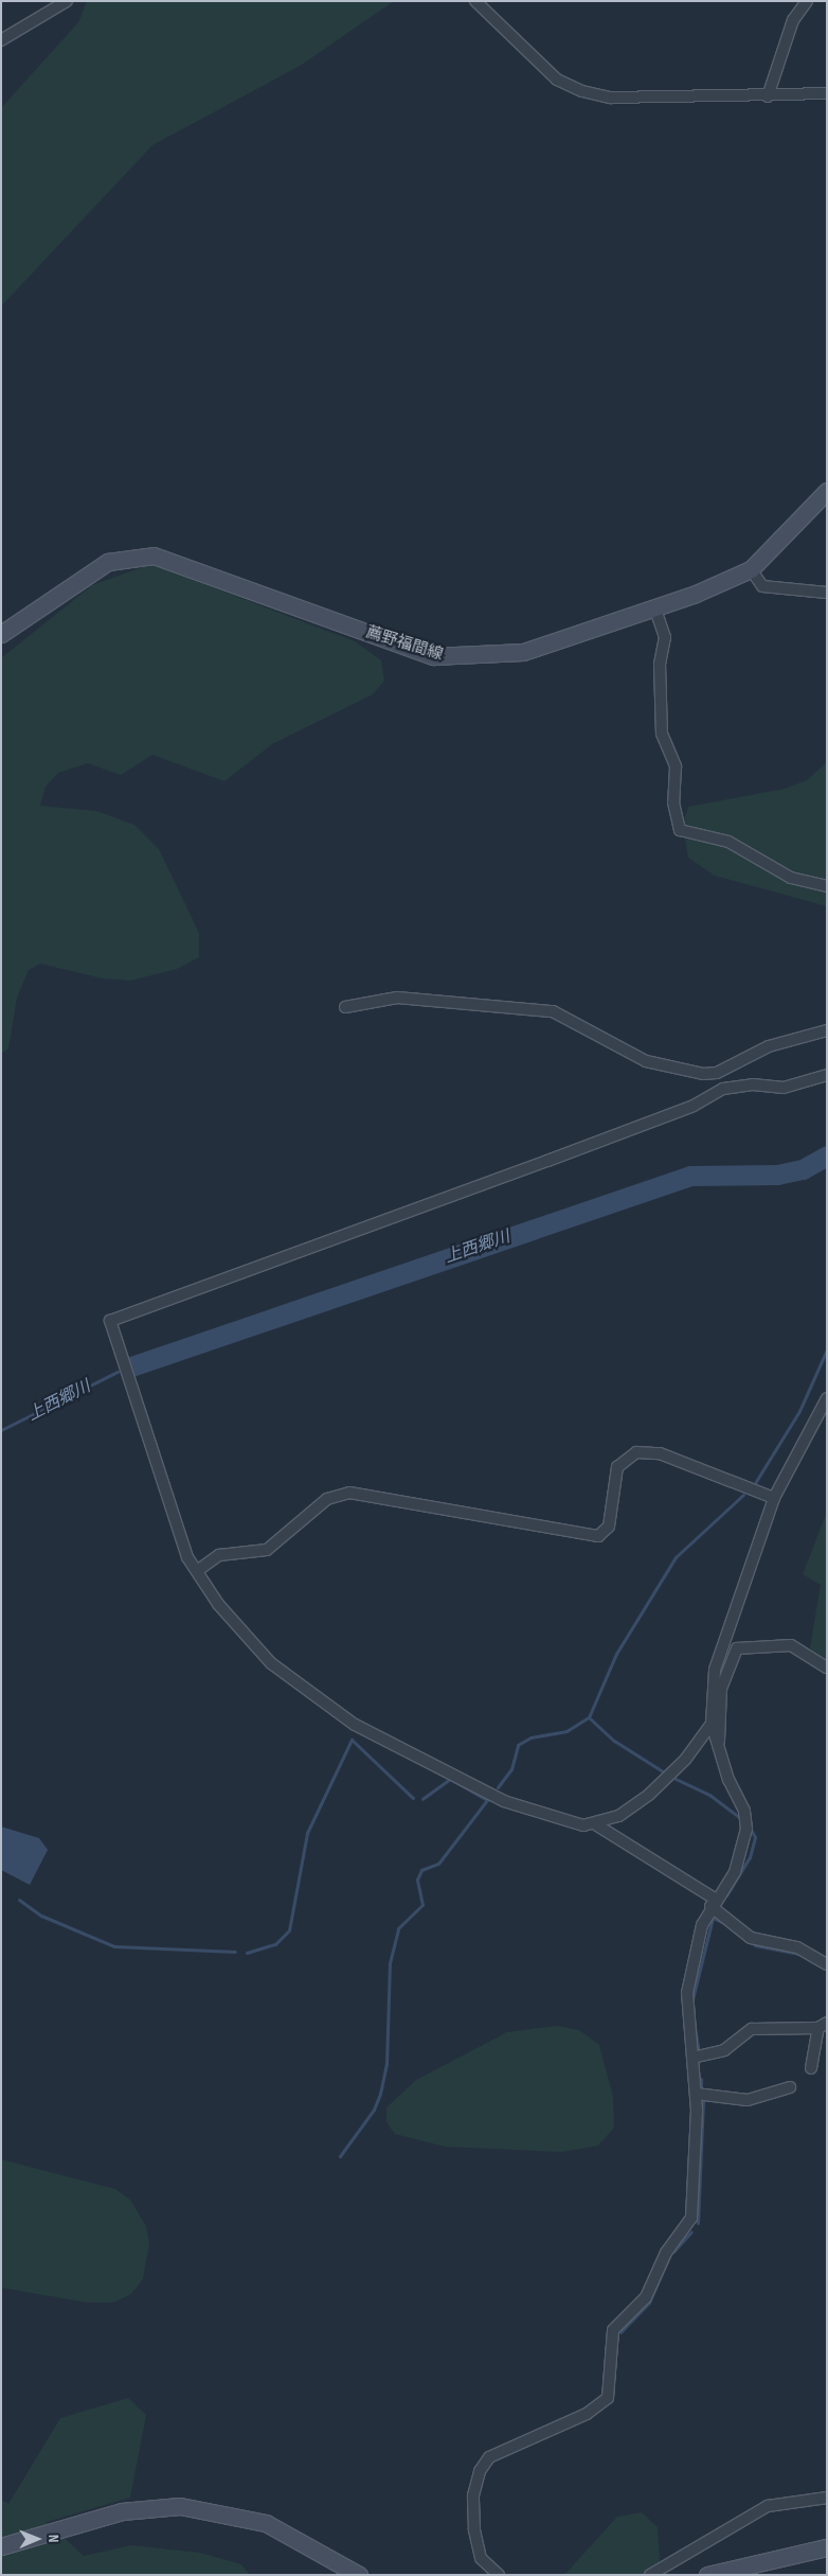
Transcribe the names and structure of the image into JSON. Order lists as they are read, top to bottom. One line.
{"streets":{"main road":["薦野福間線"]},"water":["上西郷川"],"north":"right"}
